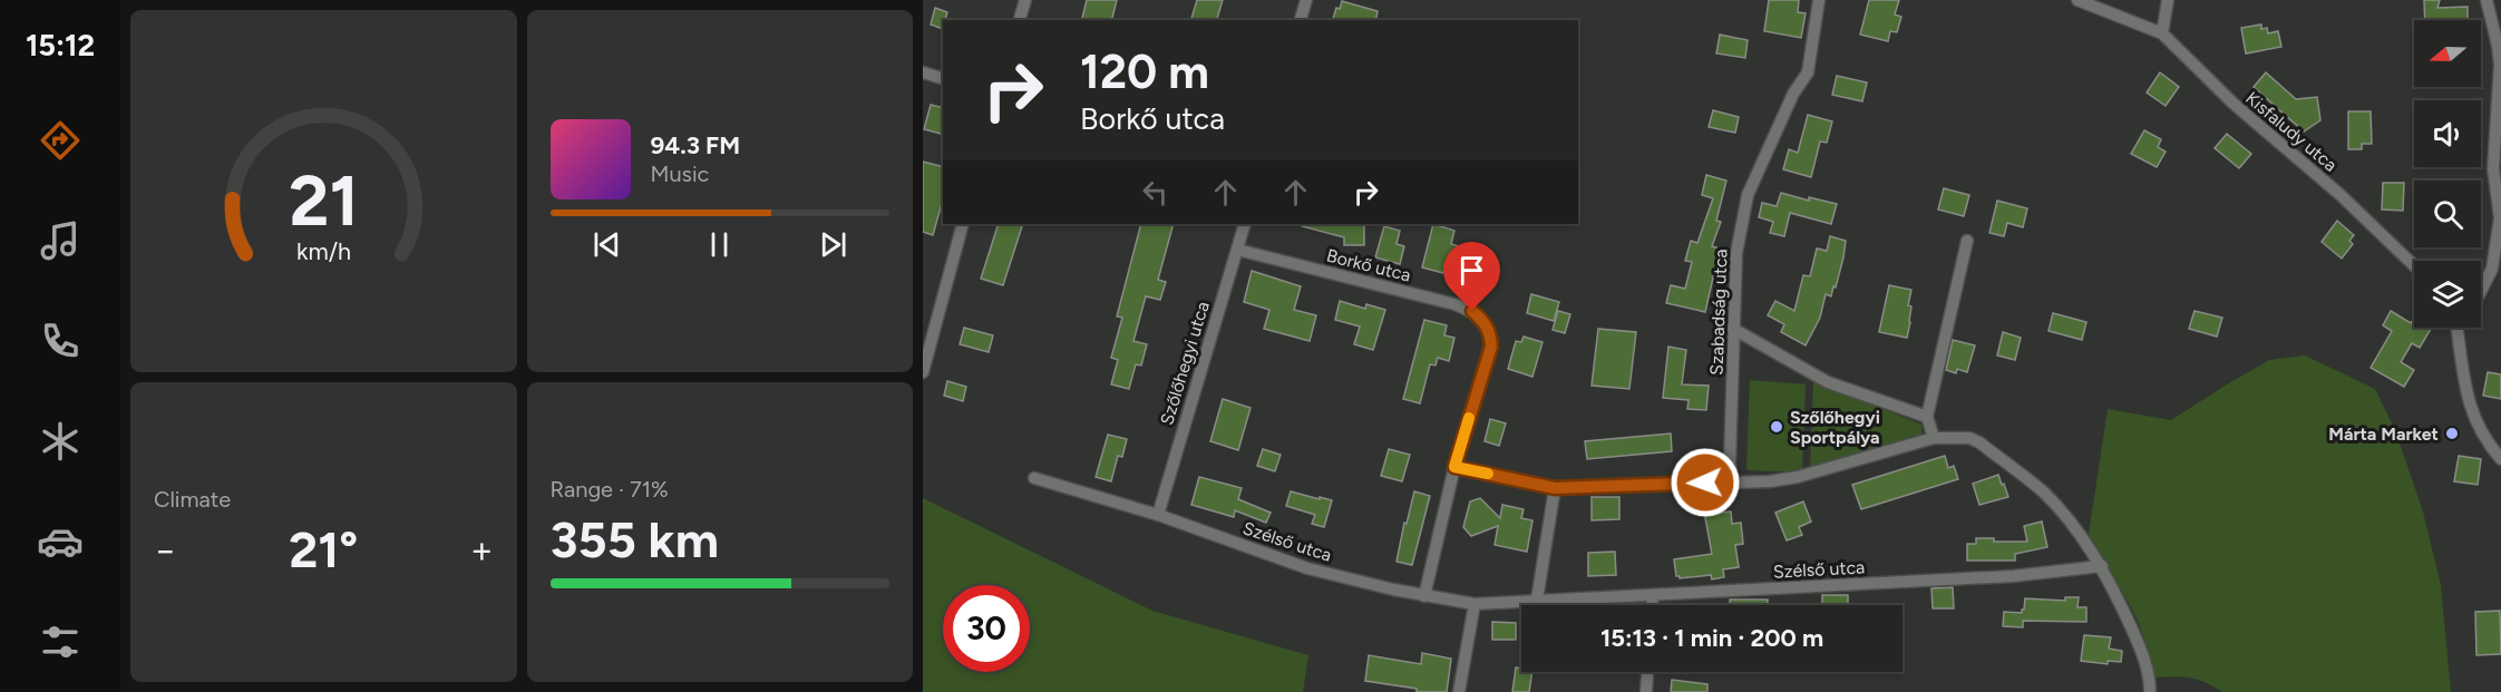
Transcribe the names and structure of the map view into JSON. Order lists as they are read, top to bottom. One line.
{"streets":{"street":["Kisfaludy utca","Borkő utca","Szabadság utca","Szőlőhegyi utca","Szélső utca"]},"crossings":[["Borkő utca","Szőlőhegyi utca"],["Borkő utca","Szélső utca"],["Szőlőhegyi utca","Szélső utca"]],"places":["Szőlőhegyi Sportpálya","Márta Market"],"north":"left","page":{"tabs":"15:12","turn":["120 m","Borkő utca"],"song":["94.3 FM","Music"],"tile":["Climate",["Range · 71%","355 km"]],"heat":["−","21°","+"],"limit":"30","trip":"15:13 · 1 min · 200 m","gauge":["21","km/h"]}}
